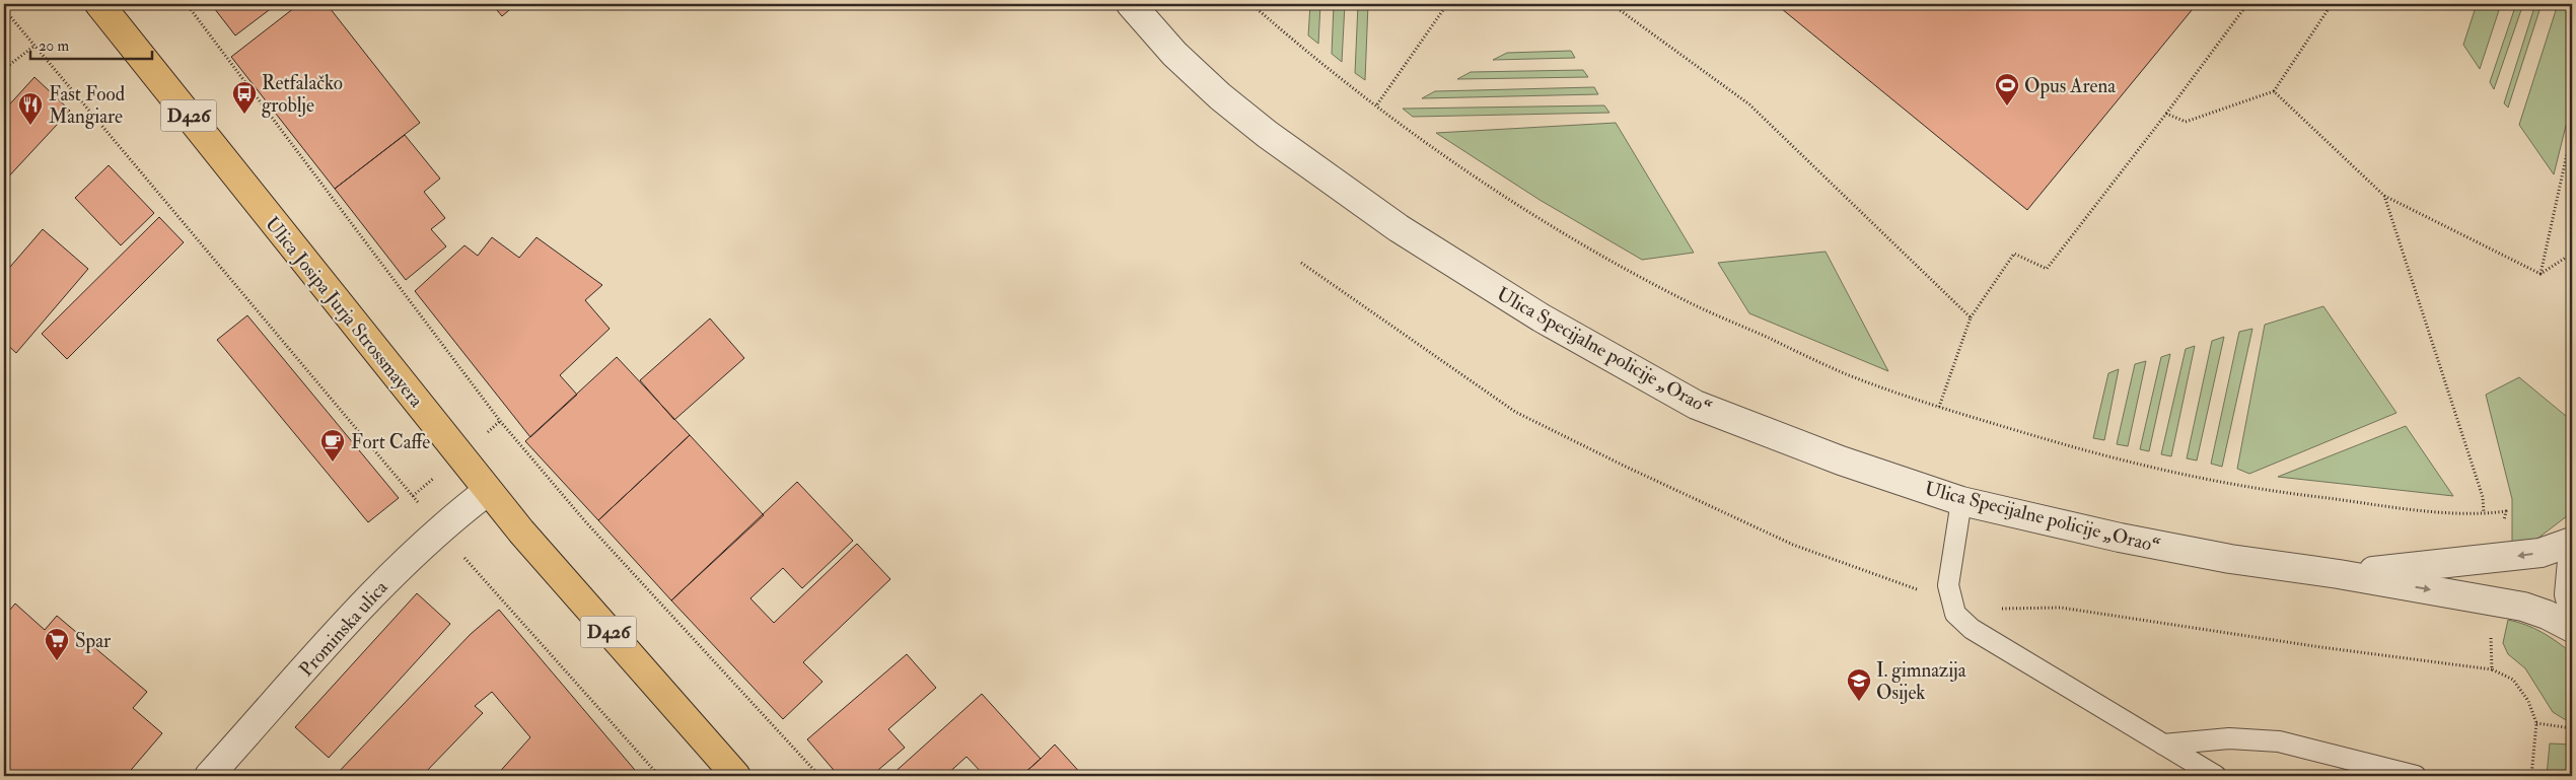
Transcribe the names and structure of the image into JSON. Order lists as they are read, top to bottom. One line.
{"streets":{"main road":["D426","Ulica Josipa Jurja Strossmayera"],"street":["Ulica Specijalne policije „Orao“","Prominska ulica"]},"crossings":[["Ulica Josipa Jurja Strossmayera","Prominska ulica"]],"places":{"sports":["Opus Arena"],"bus stop":["Retfalačko groblje"],"restaurant":["Fast Food Mangiare"],"cafe":["Fort Caffe"],"supermarket":["Spar"],"school or university":["I. gimnazija Osijek"]},"scale_bar":"20 m"}
